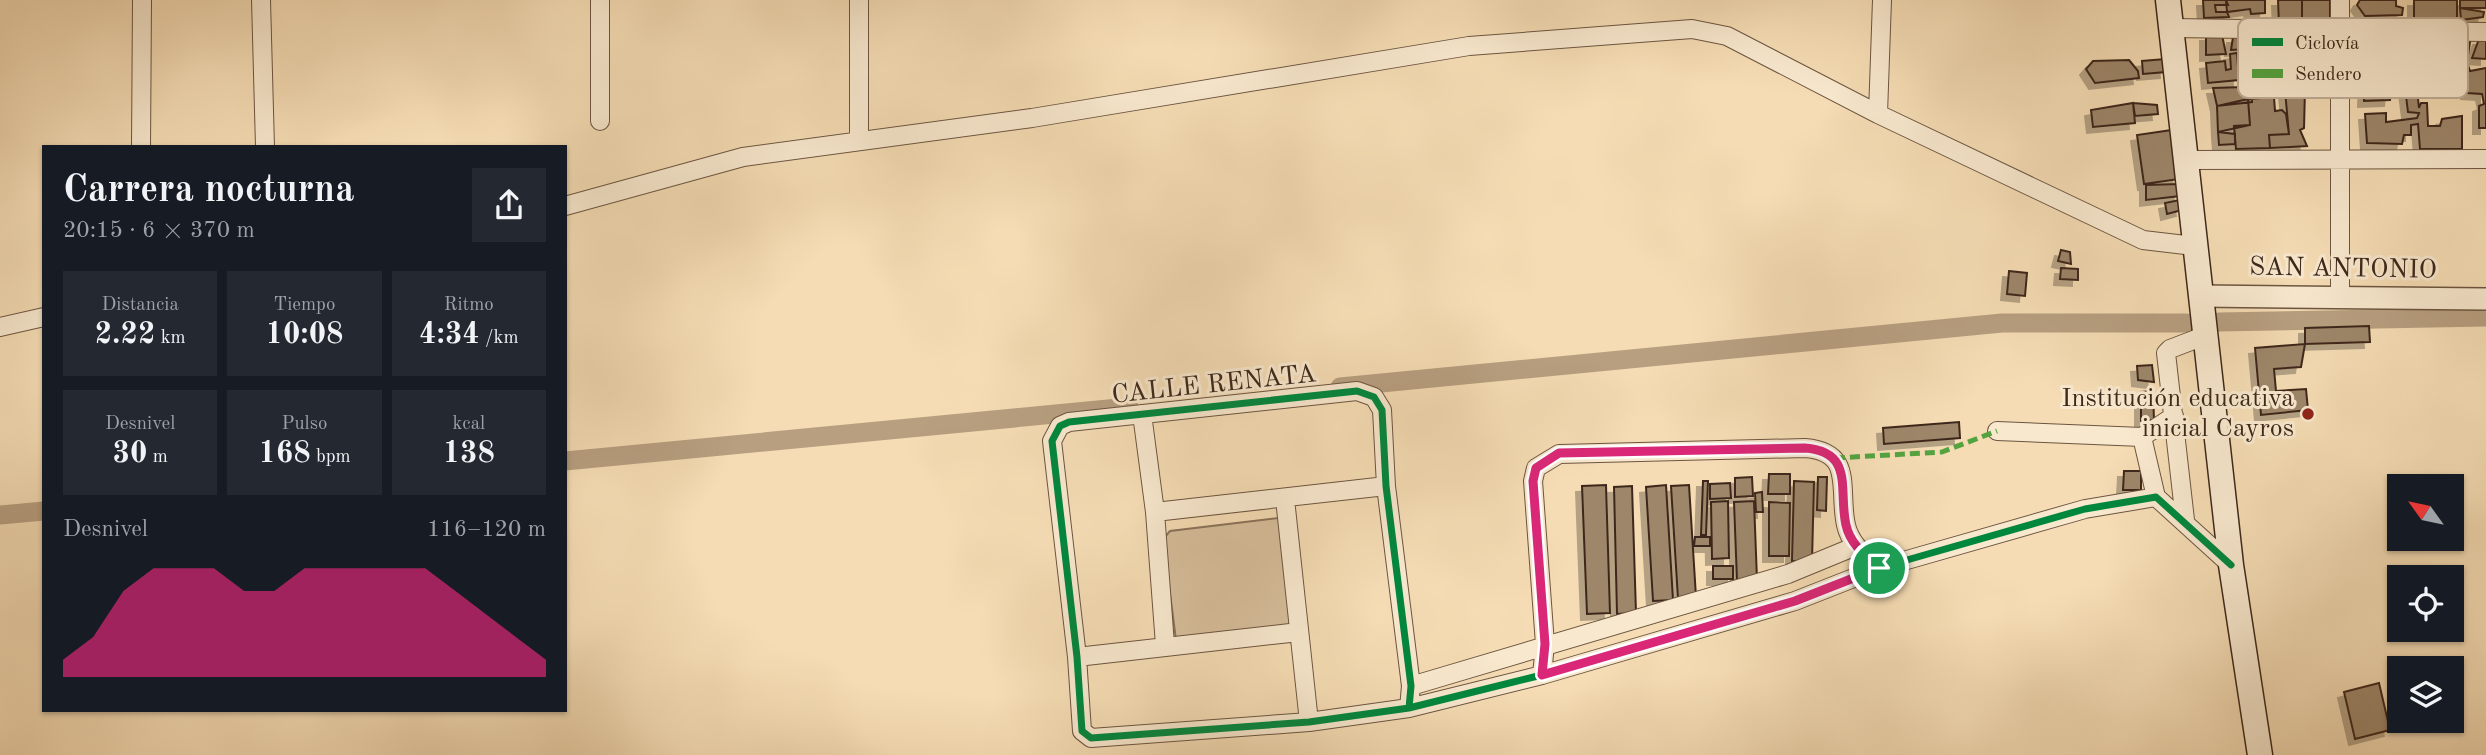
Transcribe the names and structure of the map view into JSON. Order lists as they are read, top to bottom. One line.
{"streets":{"street":["SAN ANTONIO","CALLE RENATA"]},"places":["Institución educativa inicial Cayros"],"legend":["Ciclovía","Sendero"],"north":"top left","page":{"heading":["Carrera nocturna","20:15 · 6 × 370 m"],"stats":[["Distancia","2.22 km"],["Tiempo","10:08"],["Ritmo","4:34 /km"],["Desnivel","30 m"],["Pulso","168 bpm"],["kcal","138"]],"chart":["Desnivel","116–120 m"]}}
